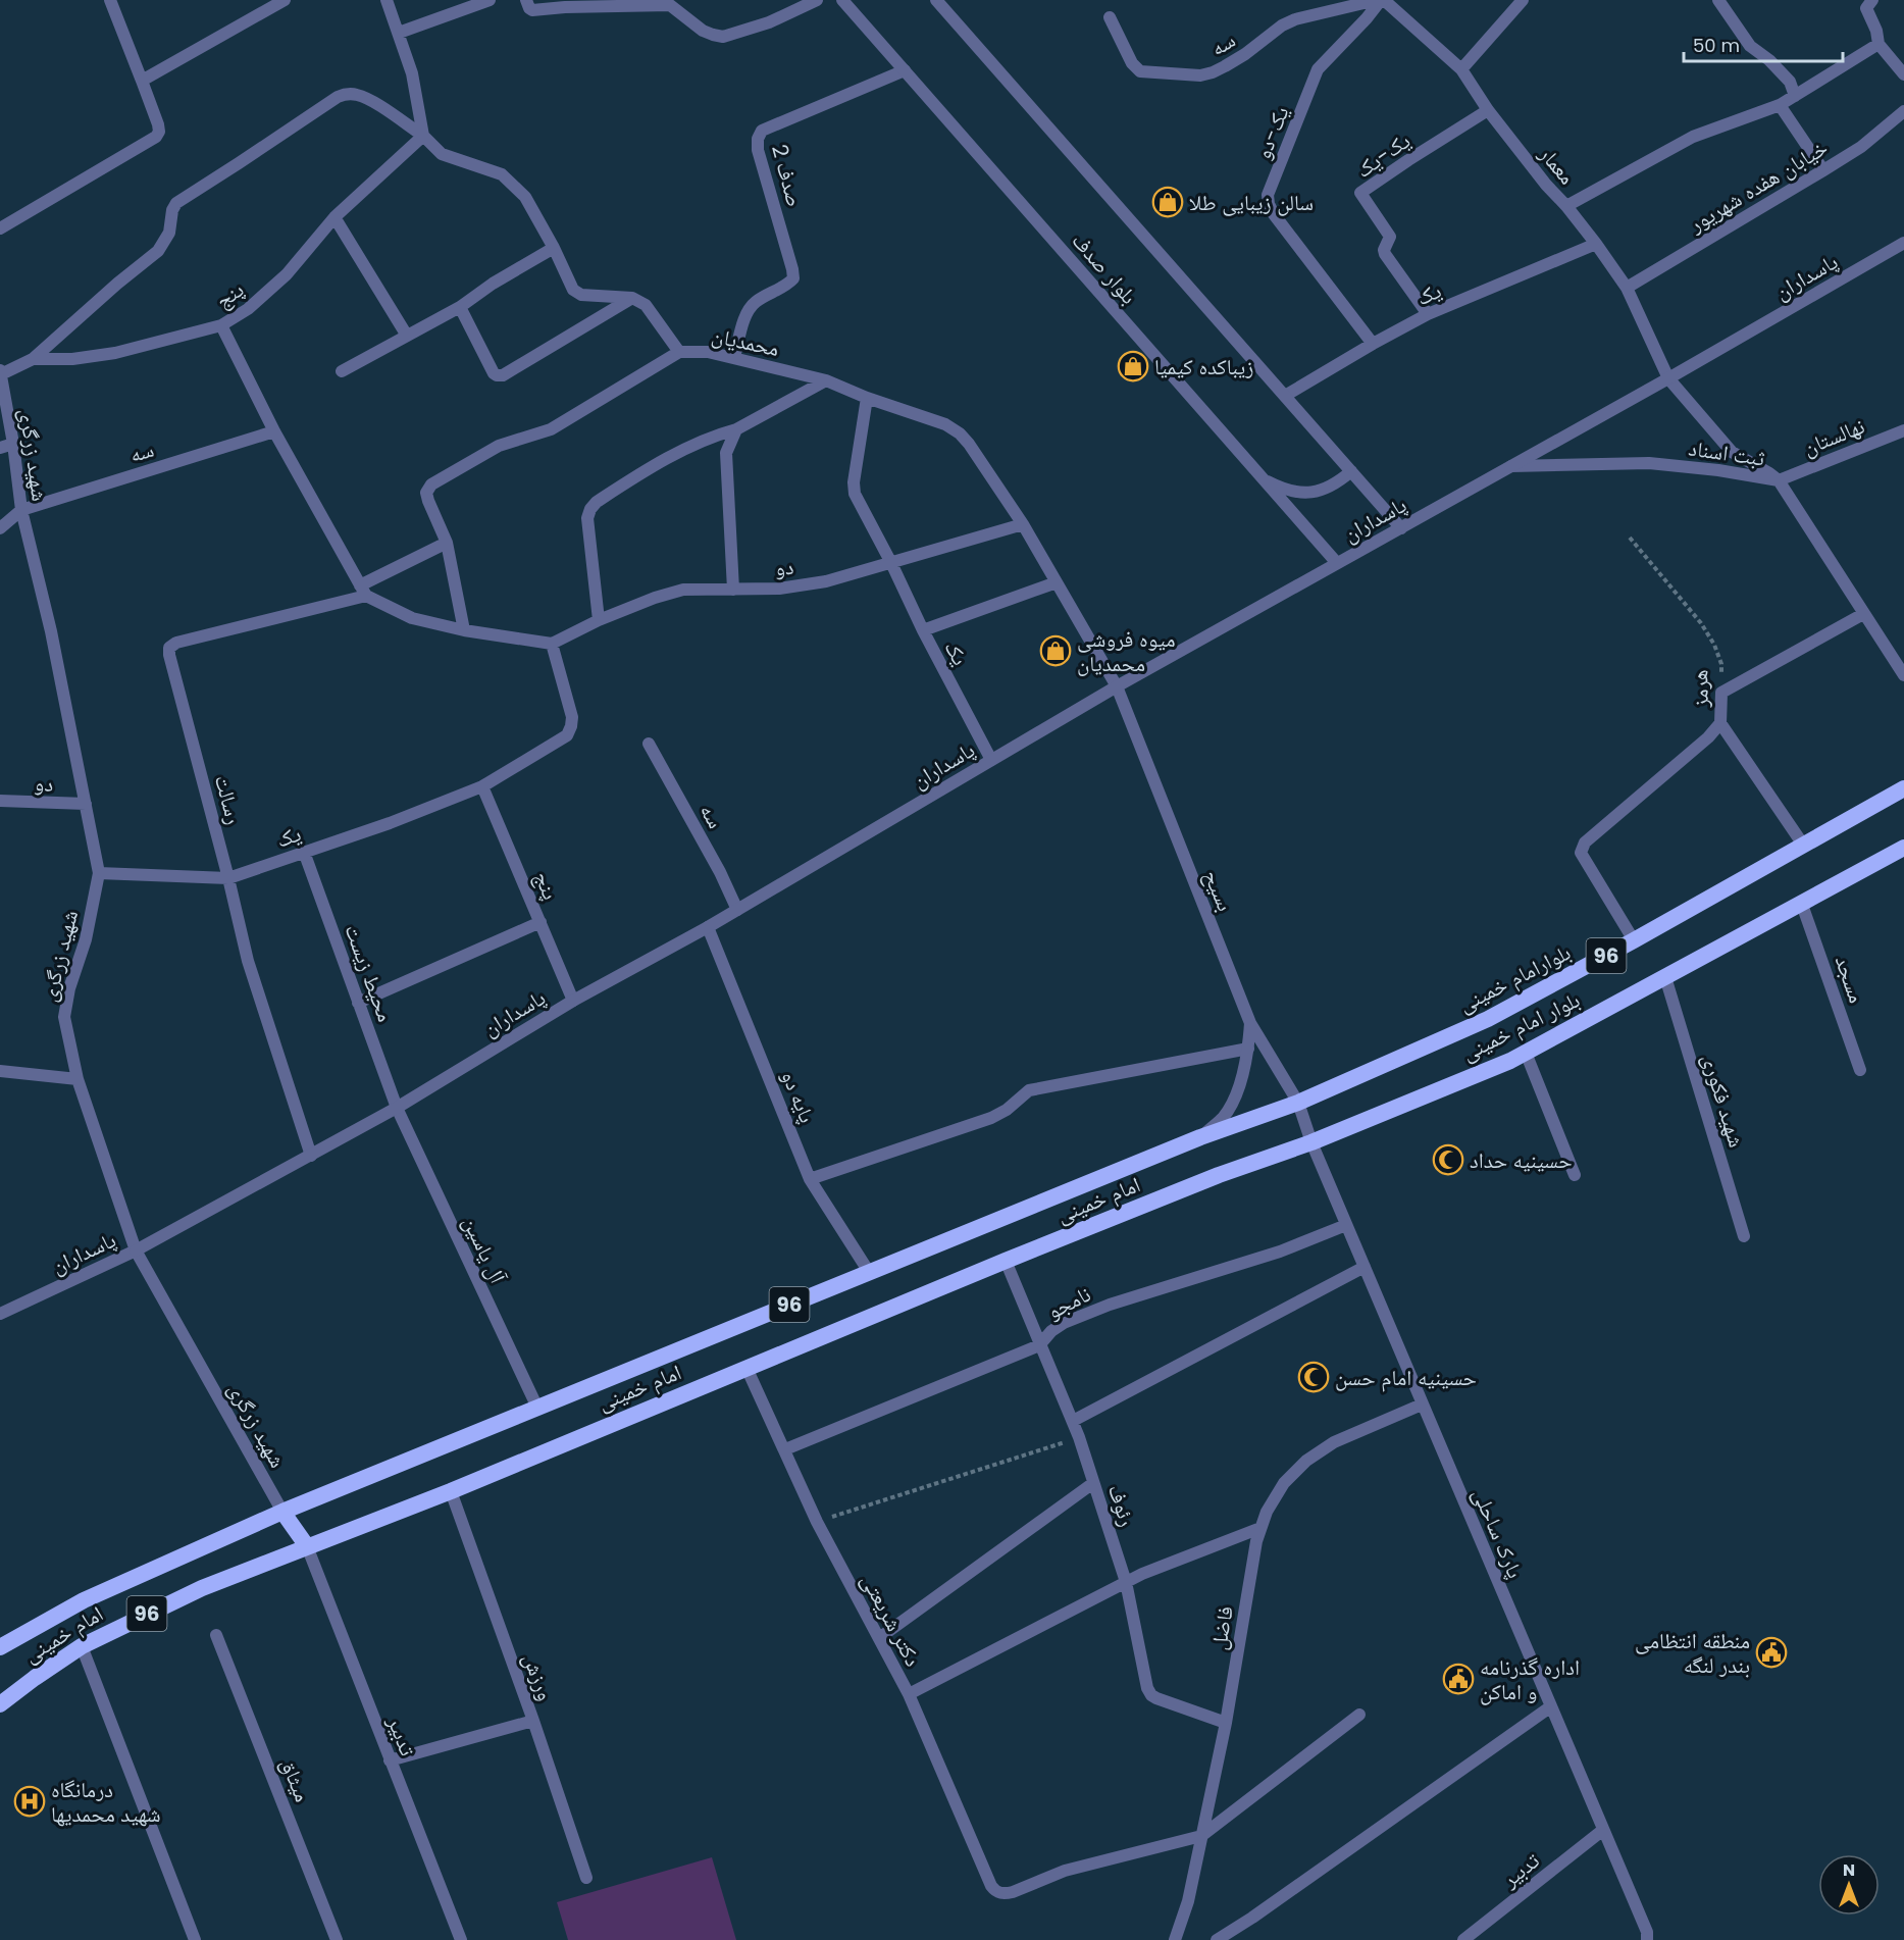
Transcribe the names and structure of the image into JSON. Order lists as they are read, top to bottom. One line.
{"streets":{"highway":["96","بلوارامام خمینی","بلوار امام خمینی","امام خمینی"],"street":["سه","یک-دو","یک-یک","معمار","صدف 2","خیابان هفده شهریور","بلوار صدف","پاسداران","یک","پنج","محمدیان","نهالستان","ثبت اسناد","شهید زرگری","دو","هرمز","رسالت","بسیح","محیط زیست","مسجد","پایه دو","شهید فکوری","آل یاسین","نامجو","رئوف","پارک ساحلی","دکتر شریعتی","فاضل","ورزش","تدبیر","میثاق"]},"crossings":[["سه","یک-دو"],["سه","معمار"],["سه","پاسداران"],["سه","شهید زرگری"],["یک-دو","معمار"],["یک-دو","یک"],["یک-یک","معمار"],["یک-یک","یک"],["معمار","خیابان هفده شهریور"],["معمار","پاسداران"],["معمار","یک"],["معمار","نهالستان"],["معمار","ثبت اسناد"],["صدف 2","بلوار صدف"],["صدف 2","محمدیان"],["بلوار صدف","پاسداران"],["پاسداران","یک"],["پاسداران","پنج"],["پاسداران","محمدیان"],["پاسداران","ثبت اسناد"],["پاسداران","شهید زرگری"],["پاسداران","رسالت"],["پاسداران","بسیح"],["پاسداران","محیط زیست"],["پاسداران","پایه دو"],["پاسداران","آل یاسین"],["یک","پنج"],["یک","محمدیان"],["یک","شهید زرگری"],["یک","دو"],["یک","رسالت"],["یک","محیط زیست"],["پنج","شهید زرگری"],["محمدیان","دو"],["محمدیان","بسیح"],["نهالستان","ثبت اسناد"],["شهید زرگری","دو"],["شهید زرگری","امام خمینی"],["هرمز","بلوارامام خمینی"],["بسیح","بلوارامام خمینی"],["بسیح","بلوار امام خمینی"],["بسیح","امام خمینی"],["بسیح","پارک ساحلی"],["محیط زیست","آل یاسین"],["بلوارامام خمینی","امام خمینی"],["مسجد","بلوار امام خمینی"],["بلوار امام خمینی","شهید فکوری"],["بلوار امام خمینی","امام خمینی"],["بلوار امام خمینی","پارک ساحلی"],["پایه دو","امام خمینی"],["امام خمینی","آل یاسین"],["امام خمینی","رئوف"],["امام خمینی","پارک ساحلی"],["امام خمینی","دکتر شریعتی"],["امام خمینی","ورزش"],["امام خمینی","تدبیر"],["نامجو","رئوف"],["نامجو","پارک ساحلی"],["نامجو","دکتر شریعتی"],["رئوف","فاضل"],["پارک ساحلی","فاضل"],["پارک ساحلی","تدبیر"],["دکتر شریعتی","فاضل"]],"places":{"shop":["سالن زیبایی طلا","زیباکده کیمیا","میوه فروشی محمدیان"],"mosque":["حسینیه حداد","حسینیه امام حسن"],"public building":["منطقه انتظامی بندر لنگه","اداره گذرنامه و اماکن"],"hospital":["درمانگاه شهید محمدیها"]},"scale_bar":"50 m","north":"top"}
